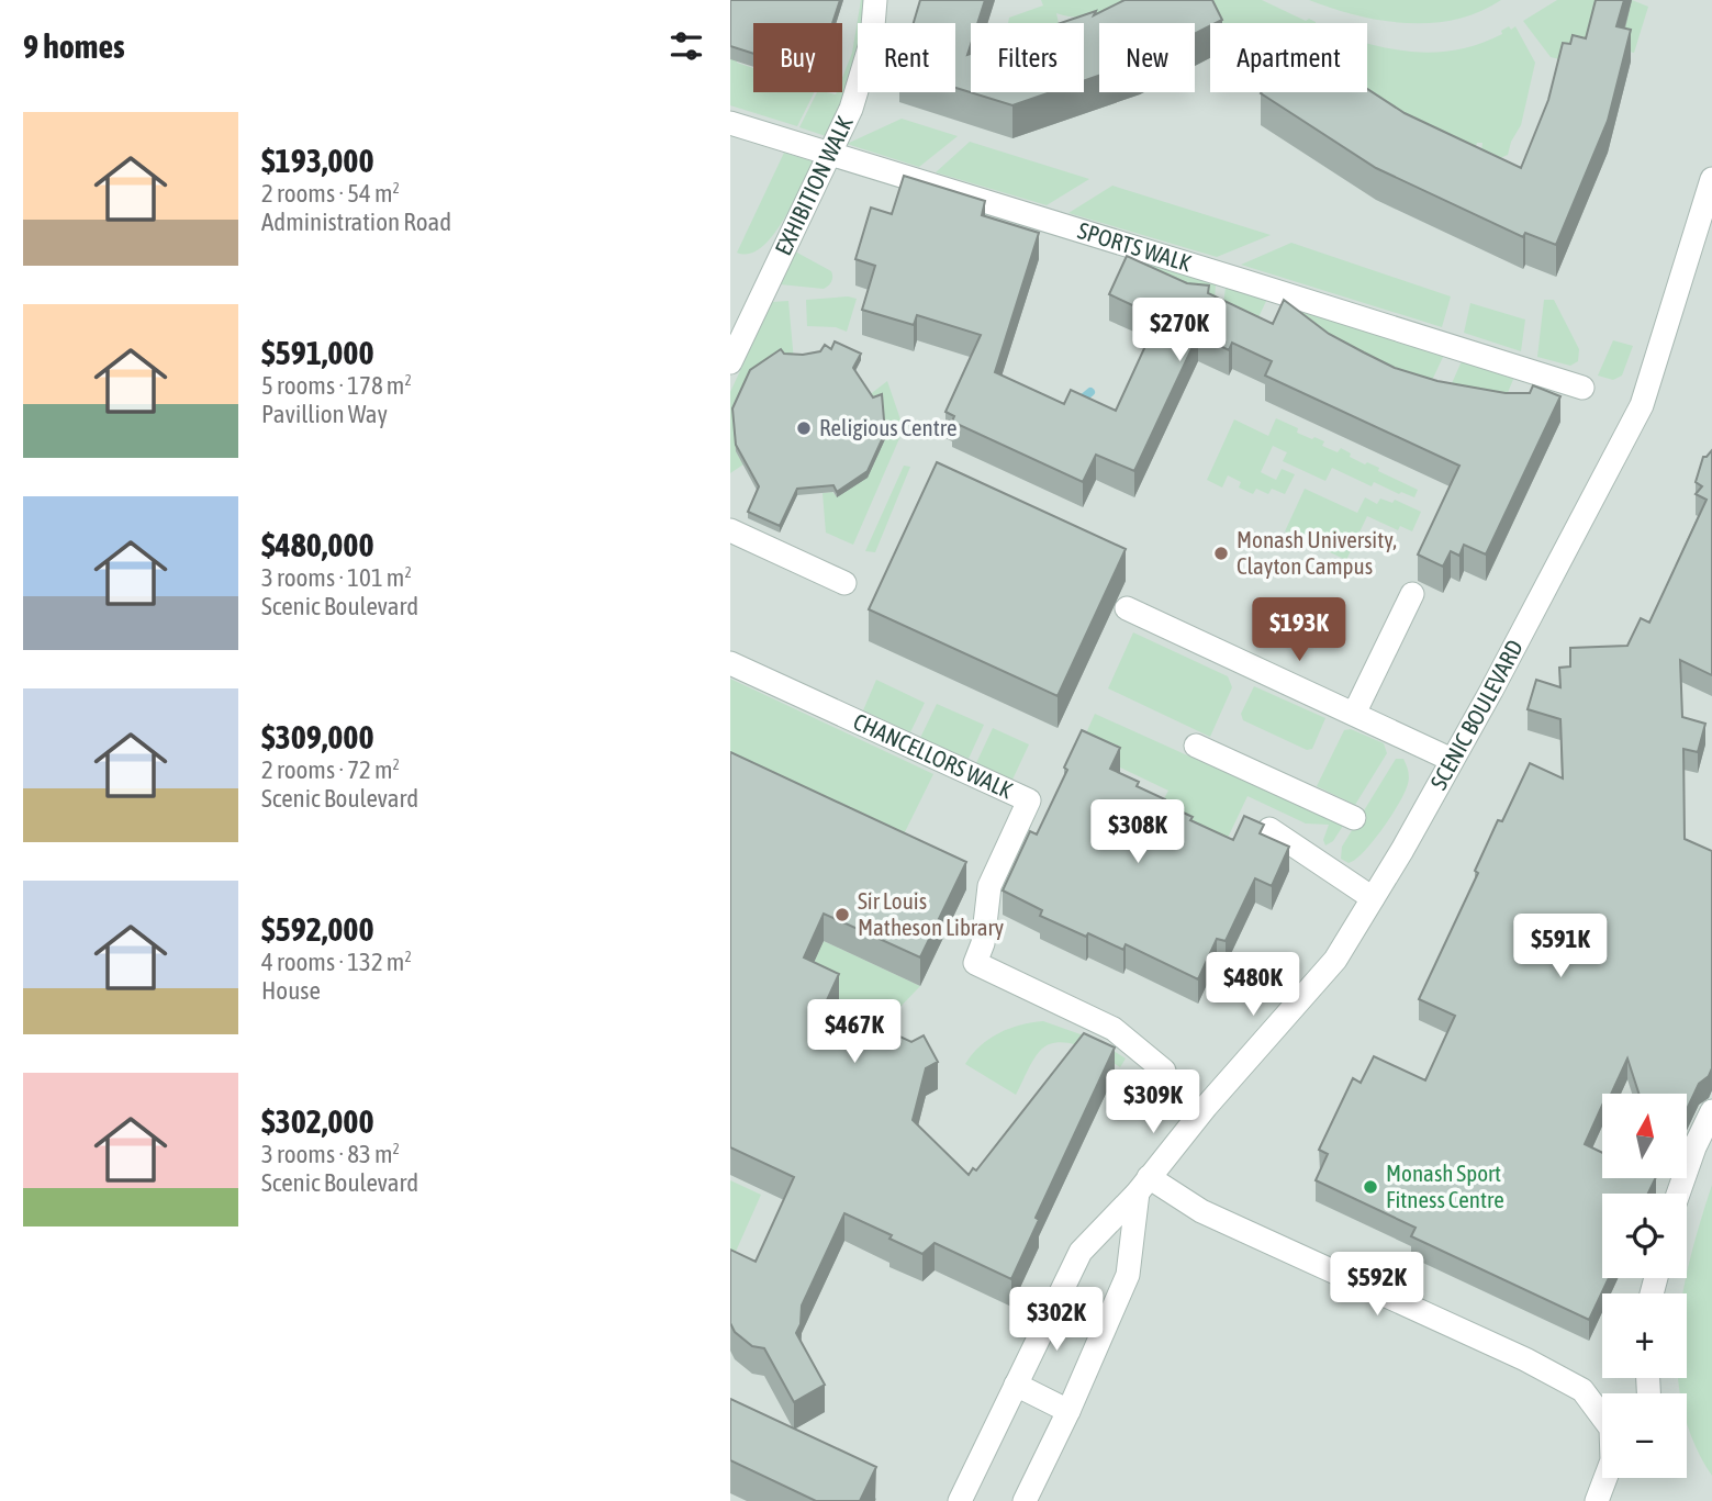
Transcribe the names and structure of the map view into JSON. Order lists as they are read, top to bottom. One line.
{"streets":{"street":["EXHIBITION WALK","SPORTS WALK","SCENIC BOULEVARD","CHANCELLORS WALK"]},"crossings":[["EXHIBITION WALK","SPORTS WALK"]],"places":["Religious Centre","Monash University, Clayton Campus","Sir Louis Matheson Library","Monash Sport Fitness Centre"],"north":"top","page":{"heading":"9 homes","chip":["Buy","Rent","Filters","New","Apartment"],"list":[{"name":"$193,000","note":"2 rooms · 54 m² · Administration Road"},{"name":"$591,000","note":"5 rooms · 178 m² · Pavillion Way"},{"name":"$480,000","note":"3 rooms · 101 m² · Scenic Boulevard"},{"name":"$309,000","note":"2 rooms · 72 m² · Scenic Boulevard"},{"name":"$592,000","note":"4 rooms · 132 m² · House"},{"name":"$302,000","note":"3 rooms · 83 m² · Scenic Boulevard"}],"price":["$270K","$193K","$308K","$591K","$480K","$467K","$309K","$592K","$302K"],"map_buttons":["+","−"]}}
